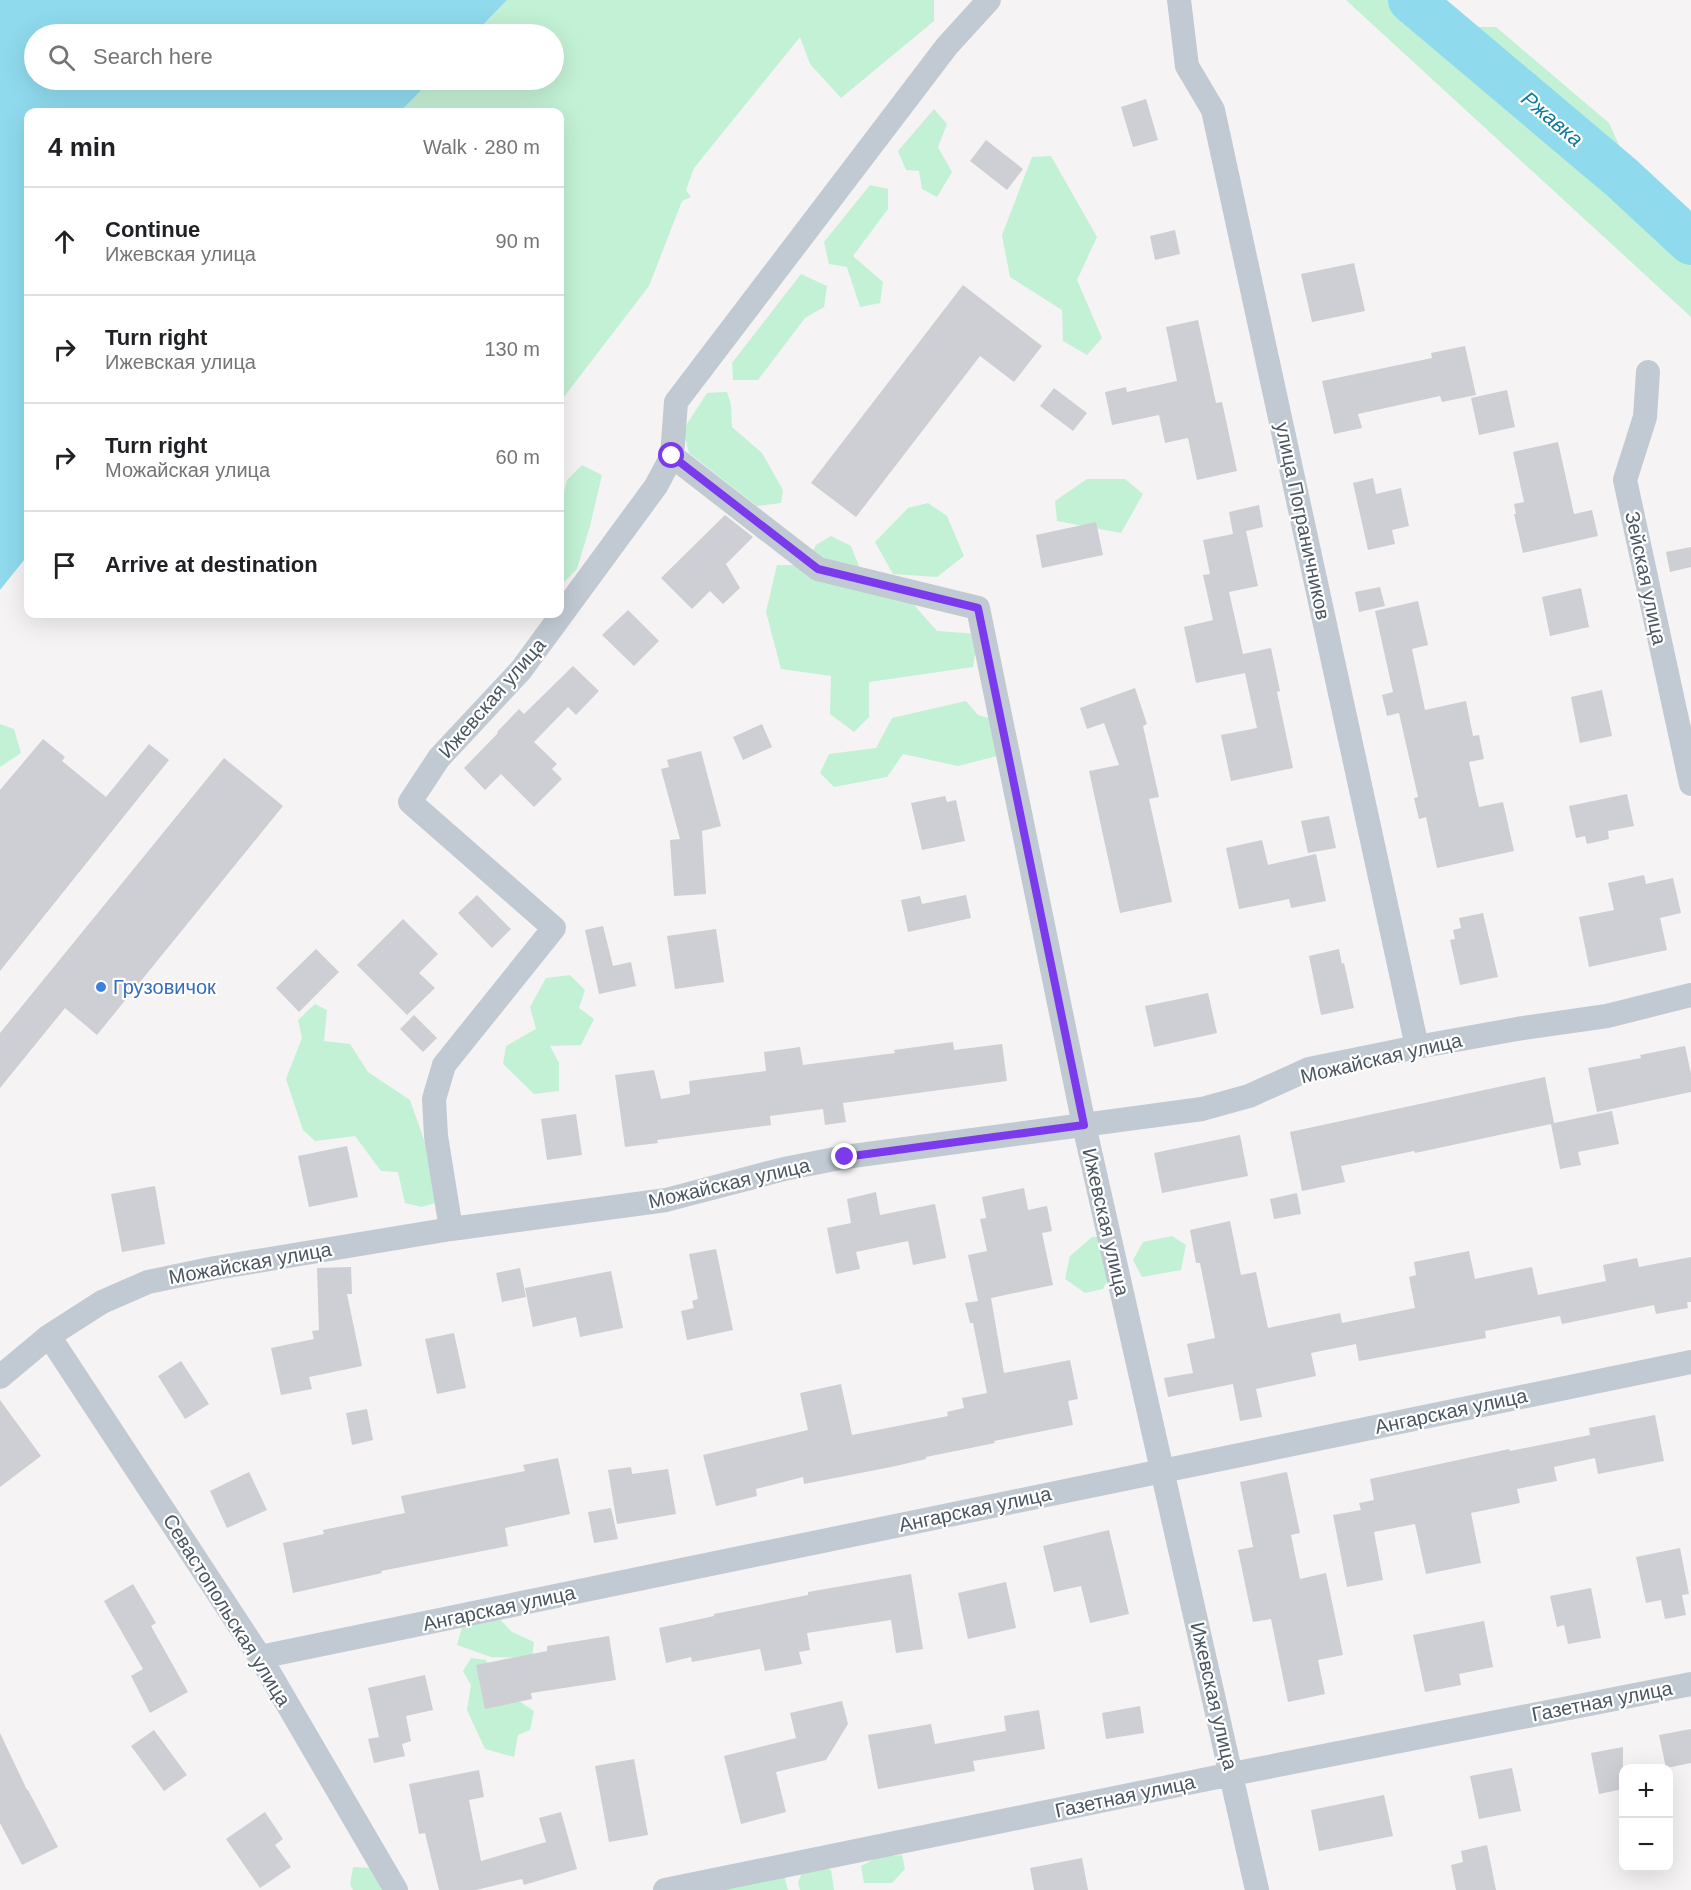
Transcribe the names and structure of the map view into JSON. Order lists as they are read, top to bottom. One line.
{"streets":{"street":["улица Пограничников","Зейская улица","Ижевская улица","Можайская улица","Ангарская улица","Севастопольская улица","Газетная улица"]},"crossings":[["улица Пограничников","Можайская улица"],["Ижевская улица","Можайская улица"],["Ижевская улица","Ангарская улица"],["Ижевская улица","Газетная улица"],["Можайская улица","Севастопольская улица"],["Ангарская улица","Севастопольская улица"]],"water":["Ржавка"],"places":["Грузовичок"],"page":{"search":"Search here","heading":["4 min","Walk · 280 m"],"list":[["Continue","Ижевская улица","90 m"],["Turn right","Ижевская улица","130 m"],["Turn right","Можайская улица","60 m"],"Arrive at destination"],"map_buttons":["+","−"]}}
